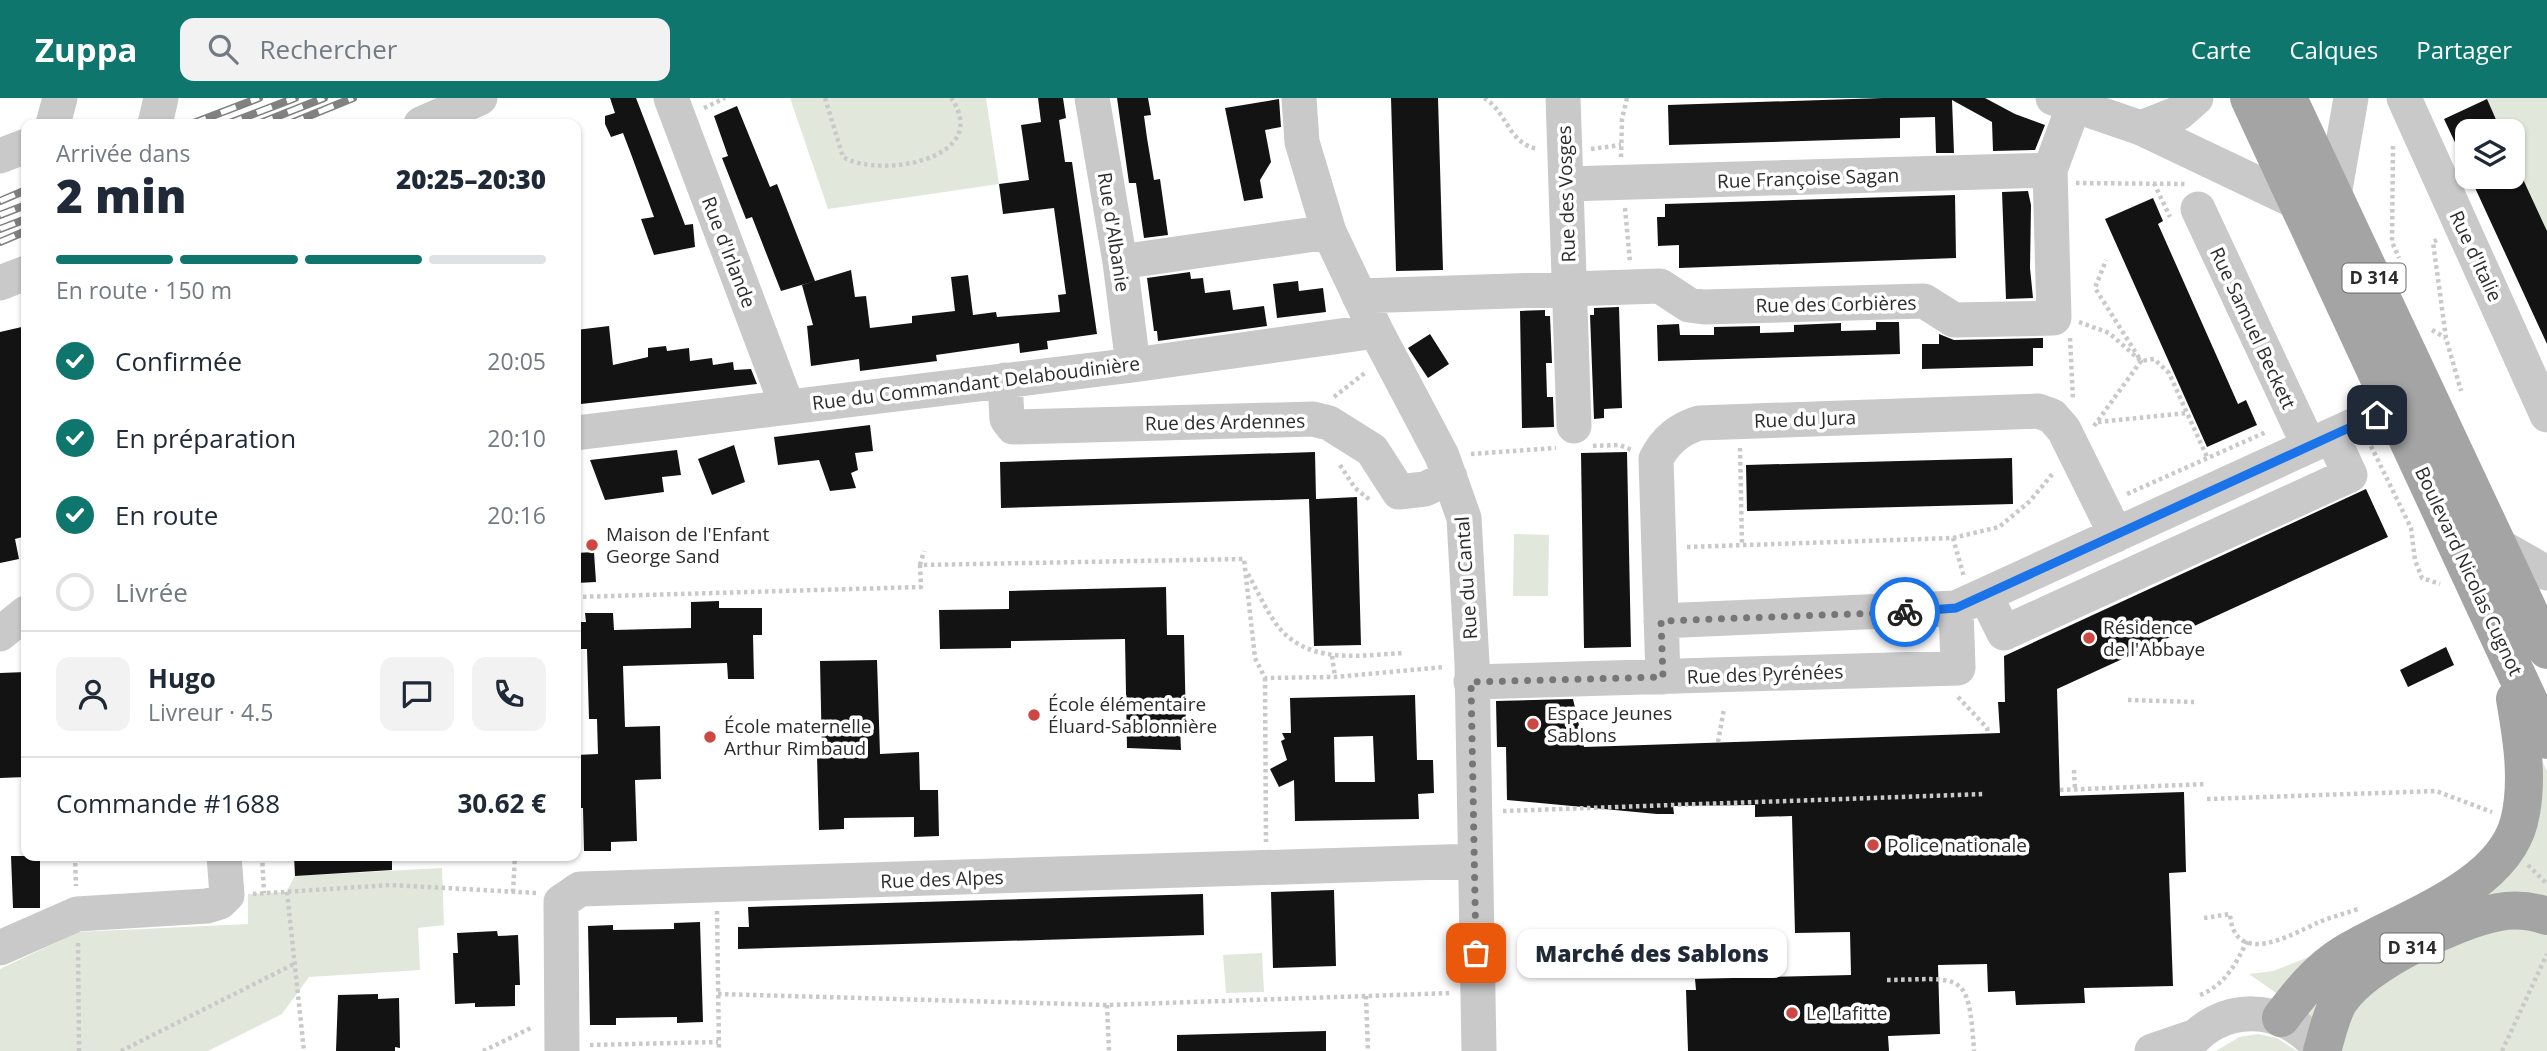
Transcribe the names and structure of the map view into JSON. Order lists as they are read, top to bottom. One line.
{"streets":{"main road":["D 314","Boulevard Nicolas Cugnot"],"street":["Rue Françoise Sagan","Rue des Vosges","Rue d'Albanie","Rue d'Irlande","Rue d'Italie","Rue des Corbières","Rue Samuel Beckett","Rue du Commandant Delaboudinière","Rue du Jura","Rue des Ardennes","Rue du Cantal","Rue des Pyrénées","Rue des Alpes"]},"crossings":[["Rue Françoise Sagan","Rue des Vosges"],["Rue des Vosges","Rue des Corbières"],["Rue d'Albanie","Rue du Commandant Delaboudinière"],["Rue d'Irlande","Rue du Commandant Delaboudinière"],["D 314","Boulevard Nicolas Cugnot"],["Rue des Corbières","Rue du Cantal"],["Rue du Commandant Delaboudinière","Rue des Ardennes"],["Rue du Commandant Delaboudinière","Rue du Cantal"],["Rue des Ardennes","Rue du Cantal"],["Rue du Cantal","Rue des Pyrénées"],["Rue du Cantal","Rue des Alpes"]],"places":["Maison de l'Enfant George Sand","Résidence de l'Abbaye","École élémentaire Éluard-Sablonnière","Espace Jeunes Sablons","École maternelle Arthur Rimbaud","Police nationale","Marché des Sablons","Le Lafitte"],"page":{"header":"Zuppa","search":"Rechercher","nav":["Carte","Calques","Partager"],"heading":["2 min","Arrivée dans","20:25–20:30"],"panel":["Hugo","Livreur · 4.5","Commande #1688","30.62 €"],"bar":"En route · 150 m","list":[["Confirmée","20:05"],["En préparation","20:10"],["En route","20:16"],"Livrée"],"bubble":"Marché des Sablons"}}
